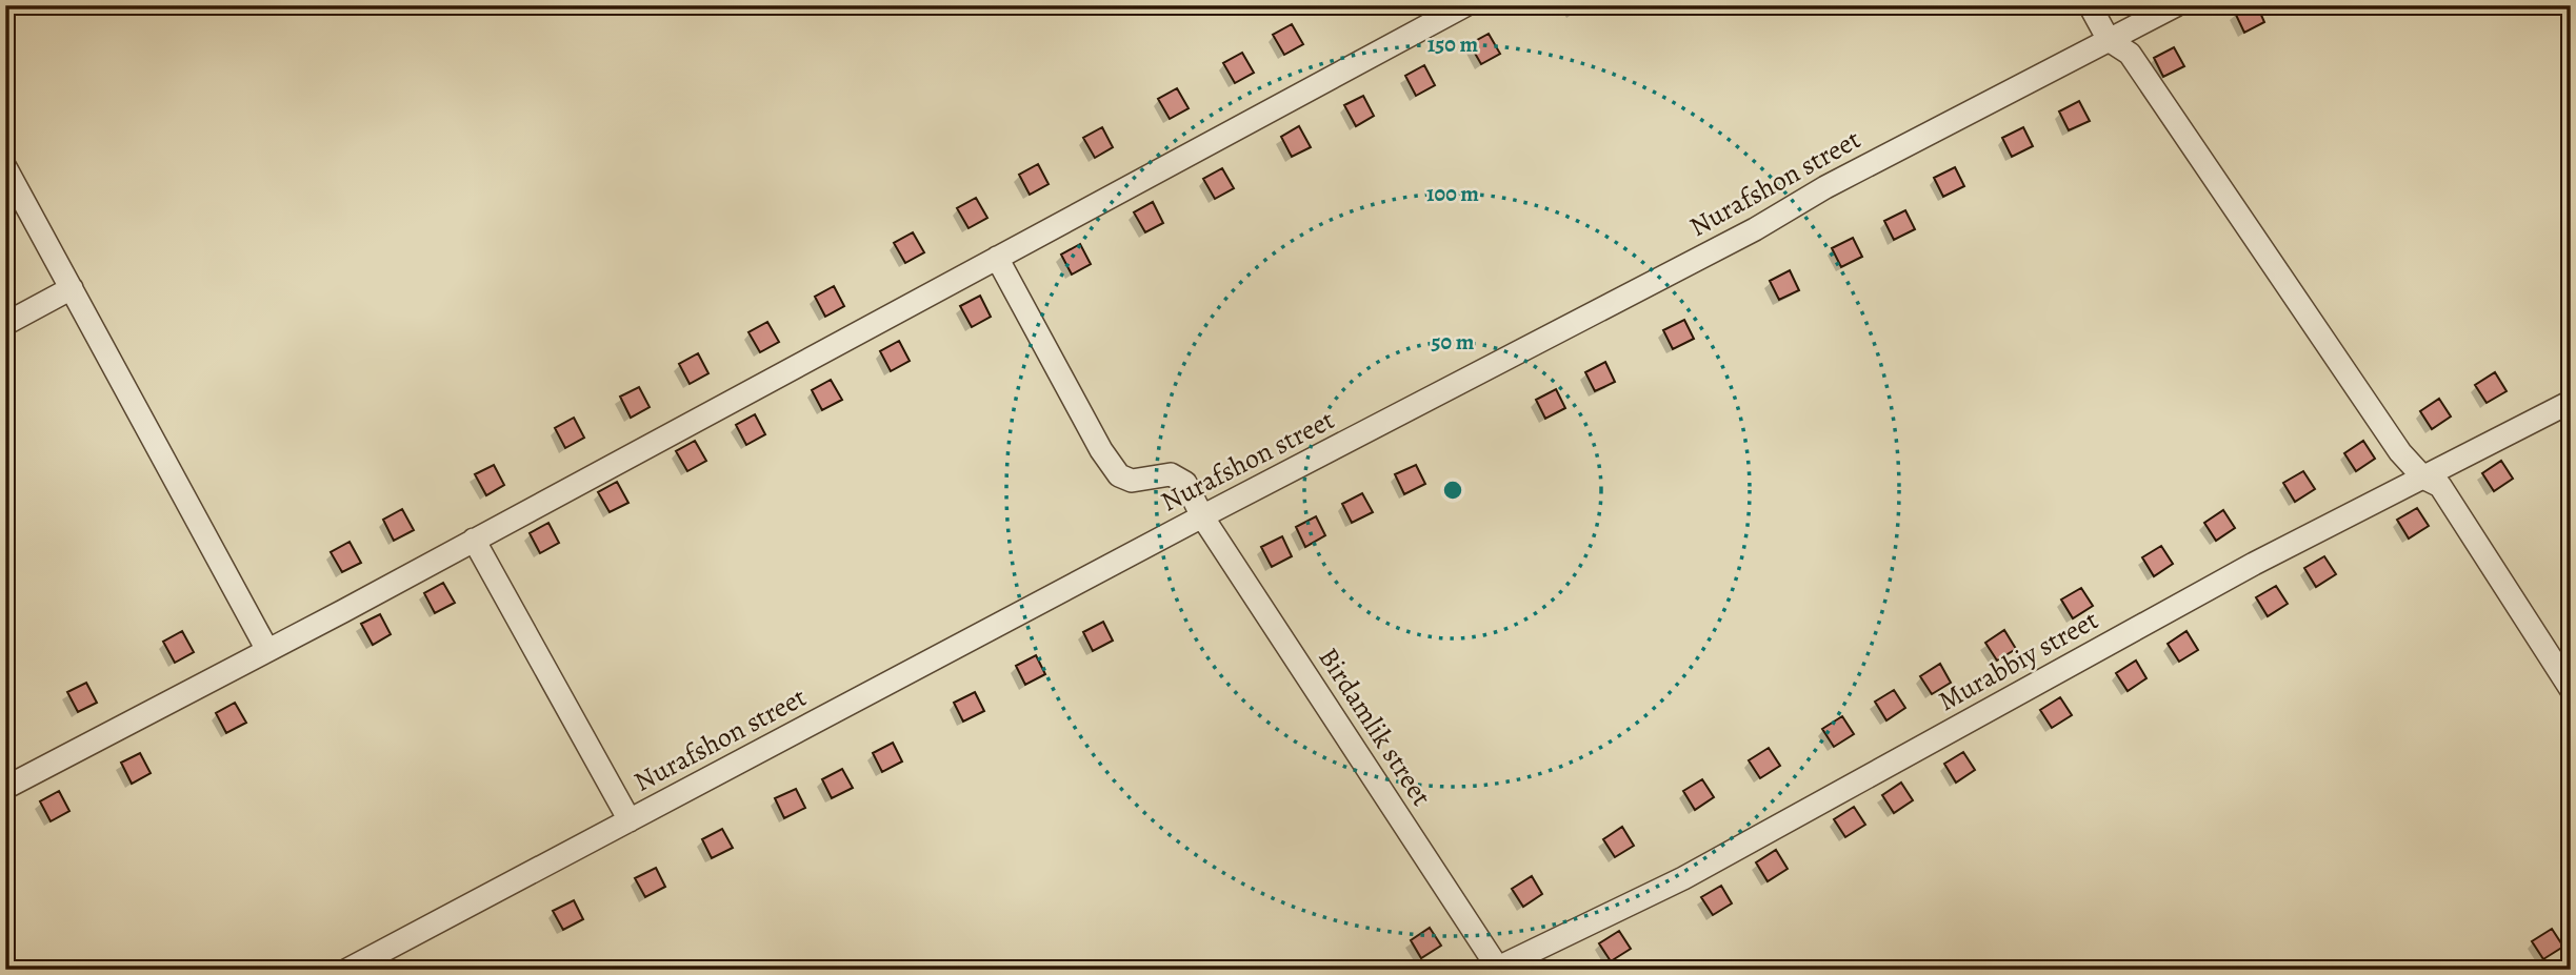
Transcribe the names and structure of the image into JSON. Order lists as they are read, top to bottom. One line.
{"streets":{"street":["Nurafshon street","Murabbiy street","Birdamlik street"]},"crossings":[["Nurafshon street","Birdamlik street"],["Murabbiy street","Birdamlik street"]],"rings":["150 m","100 m","50 m"]}
